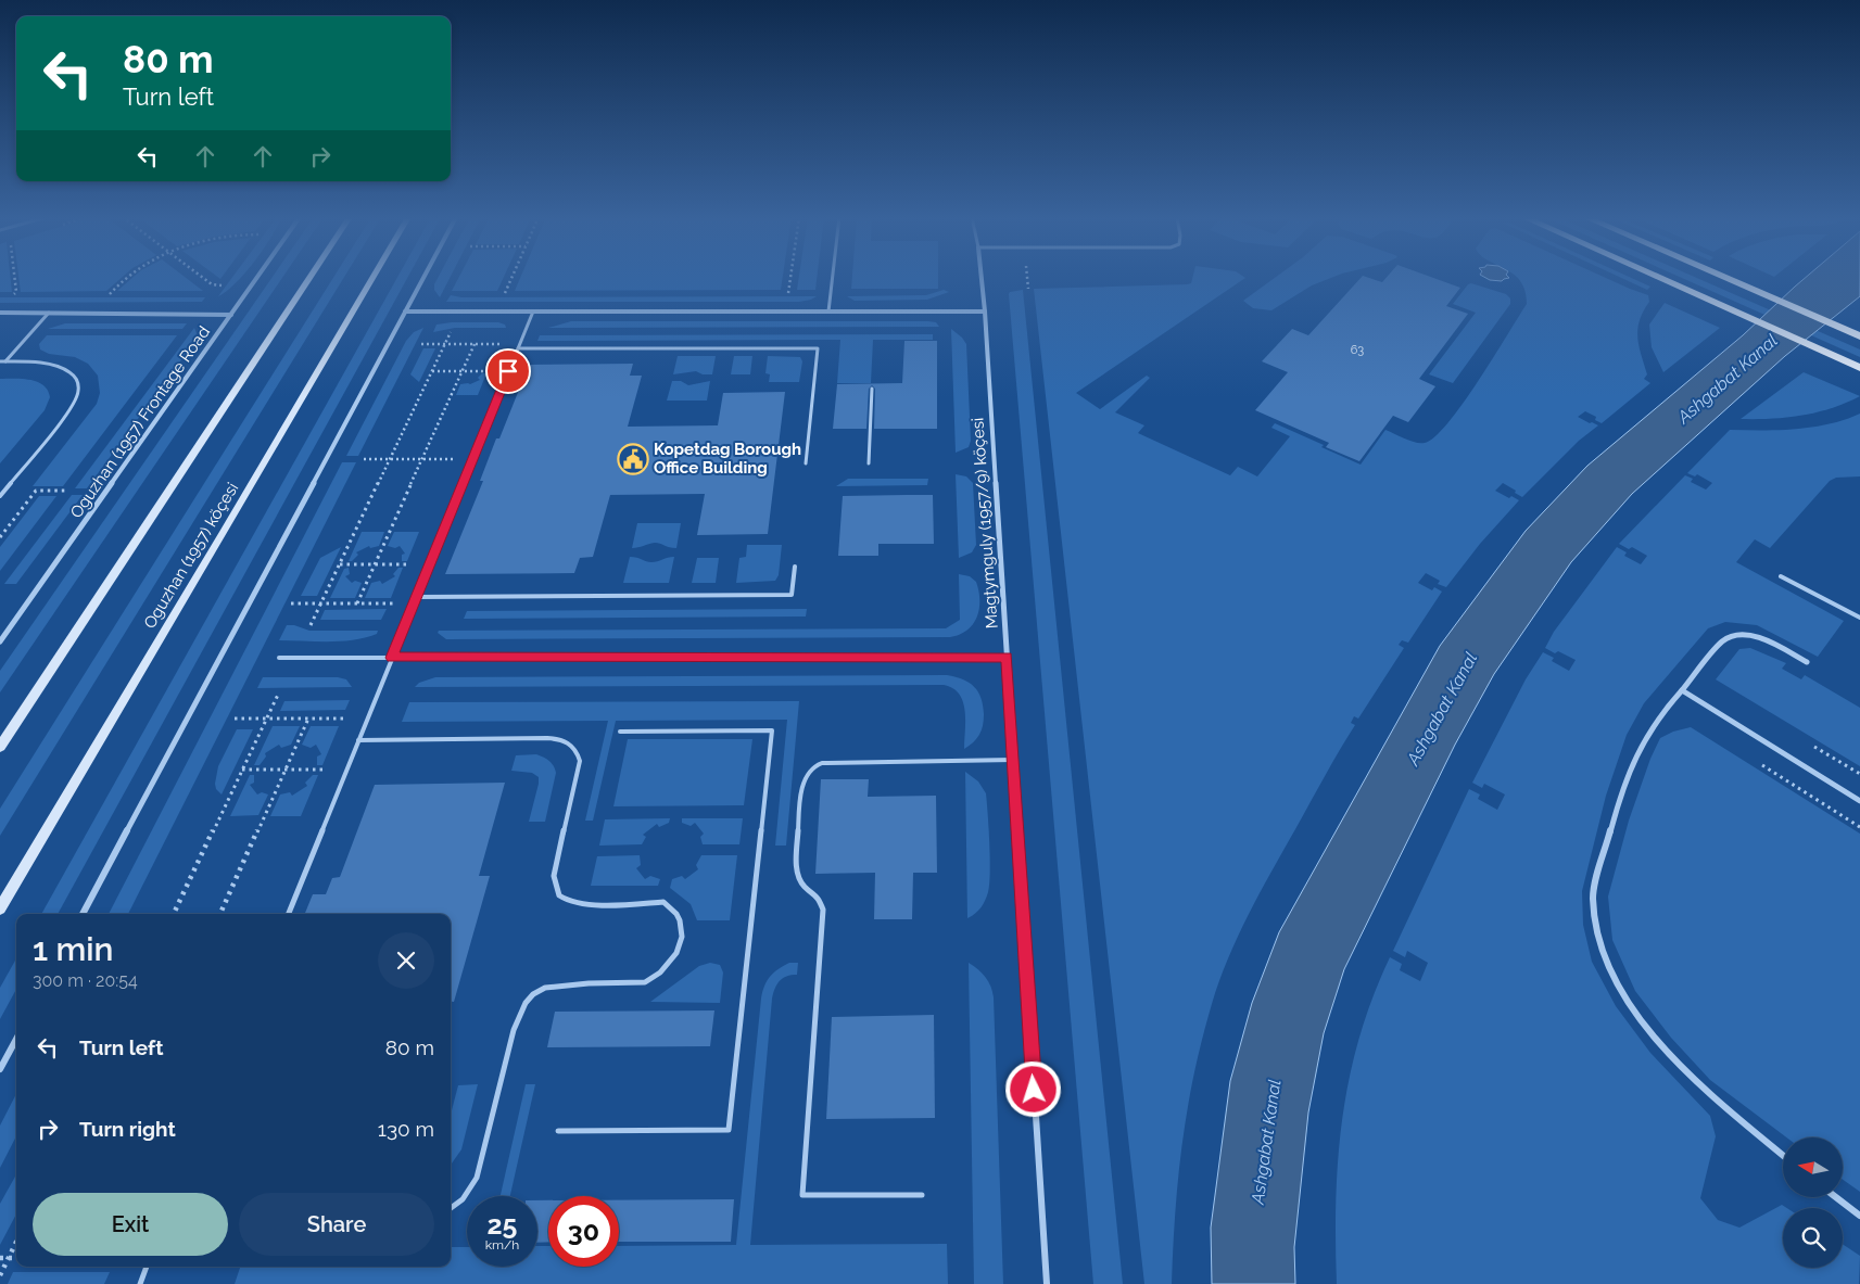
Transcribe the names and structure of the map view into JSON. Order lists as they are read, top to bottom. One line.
{"streets":{"main road":["Oguzhan (1957) köçesi"],"street":["Oguzhan (1957) Frontage Road","Magtymguly (1957/9) köçesi"]},"water":["Ashgabat Kanal"],"places":{"public building":["Kopetdag Borough Office Building"]},"house_numbers":["63"],"north":"left","page":{"turn":["80 m","Turn left"],"heading":["1 min","300 m · 20:54"],"list":[{"name":"Turn left","value":"80 m"},{"name":"Turn right","value":"130 m"}],"buttons":["Exit","Share"],"speed":"25 km/h","limit":"30"}}
